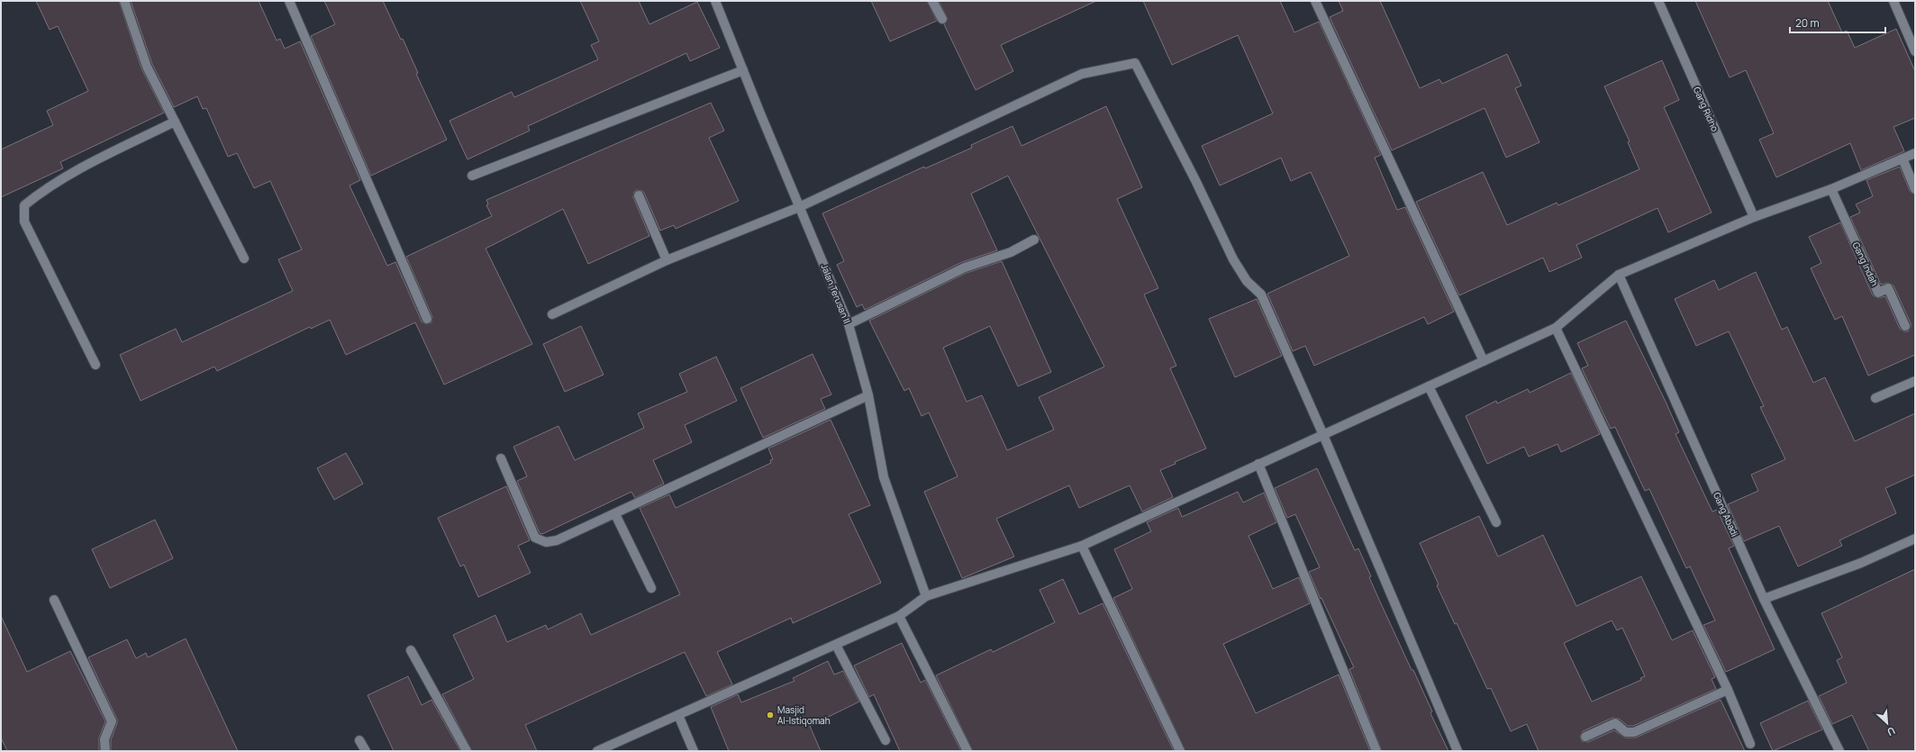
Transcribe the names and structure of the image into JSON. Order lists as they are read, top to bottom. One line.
{"streets":{"street":["Gang Ridho","Gang Indah","Jalan Terusan II","Gang Abadi"]},"places":["Masjid Al-Istiqomah"],"scale_bar":"20 m","north":"bottom right"}
